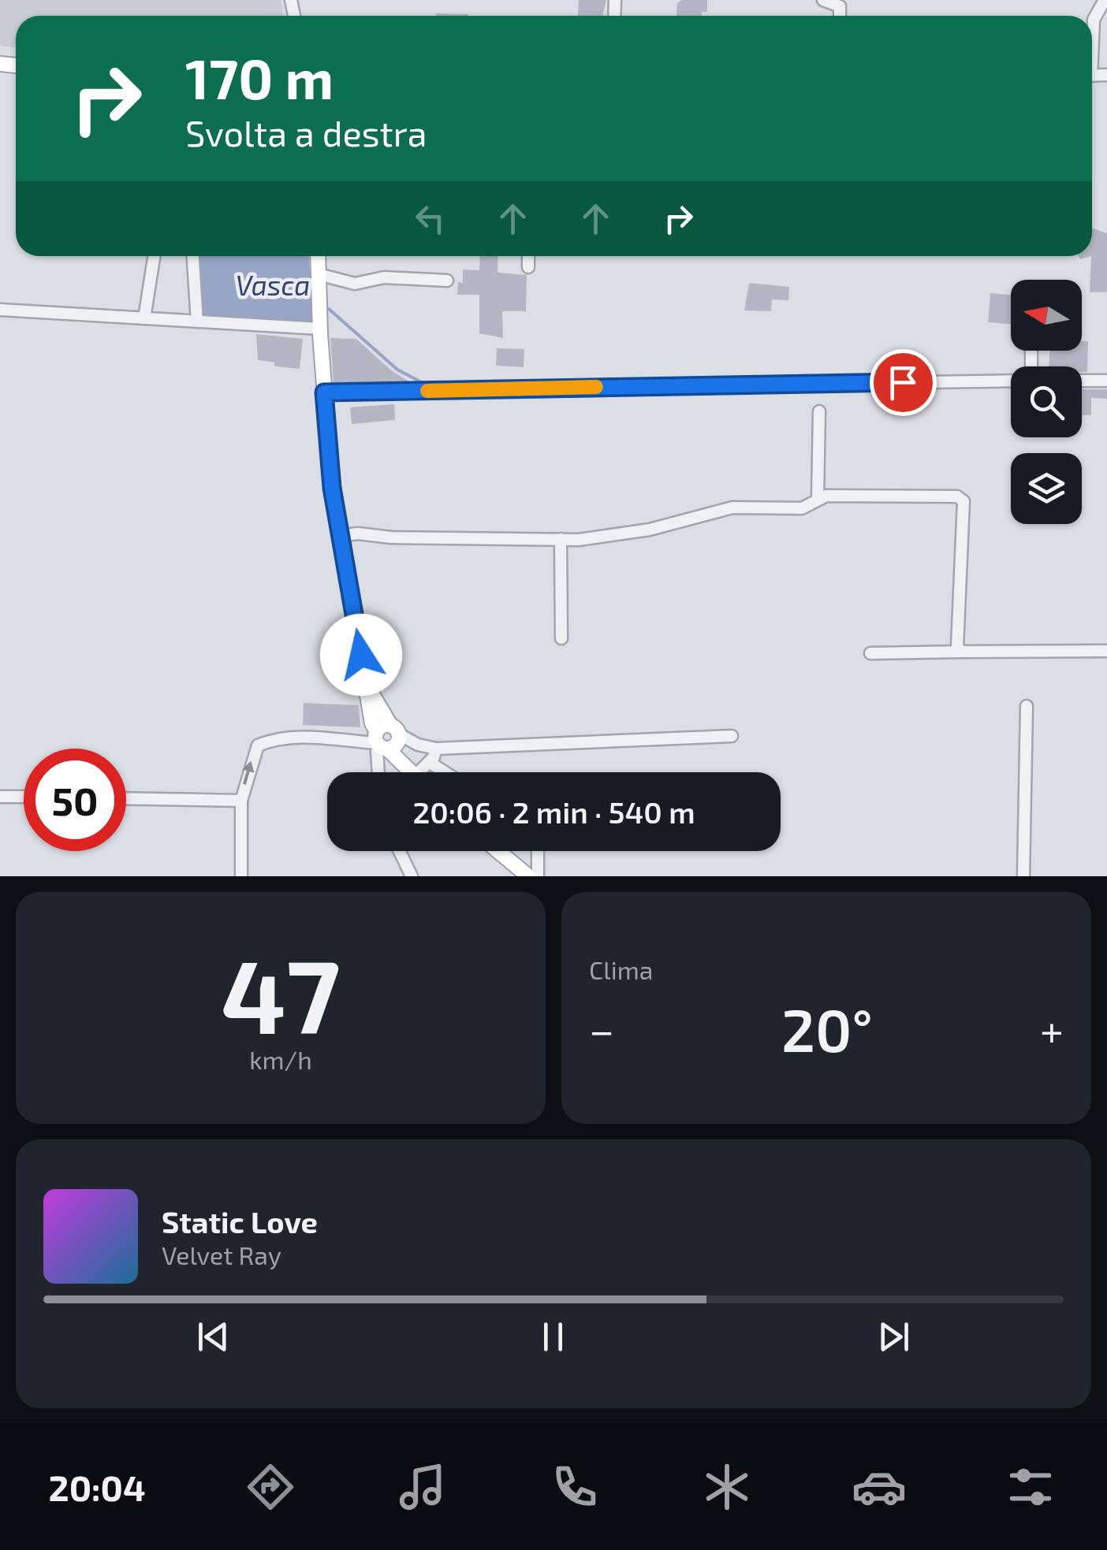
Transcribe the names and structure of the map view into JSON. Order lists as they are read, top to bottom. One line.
{"water":["Vasca"],"north":"left","page":{"turn":["170 m","Svolta a destra"],"limit":"50","trip":"20:06 · 2 min · 540 m","tile":[["47","km/h"],"Clima"],"heat":["−","20°","+"],"song":["Static Love","Velvet Ray"],"tabs":"20:04"}}
